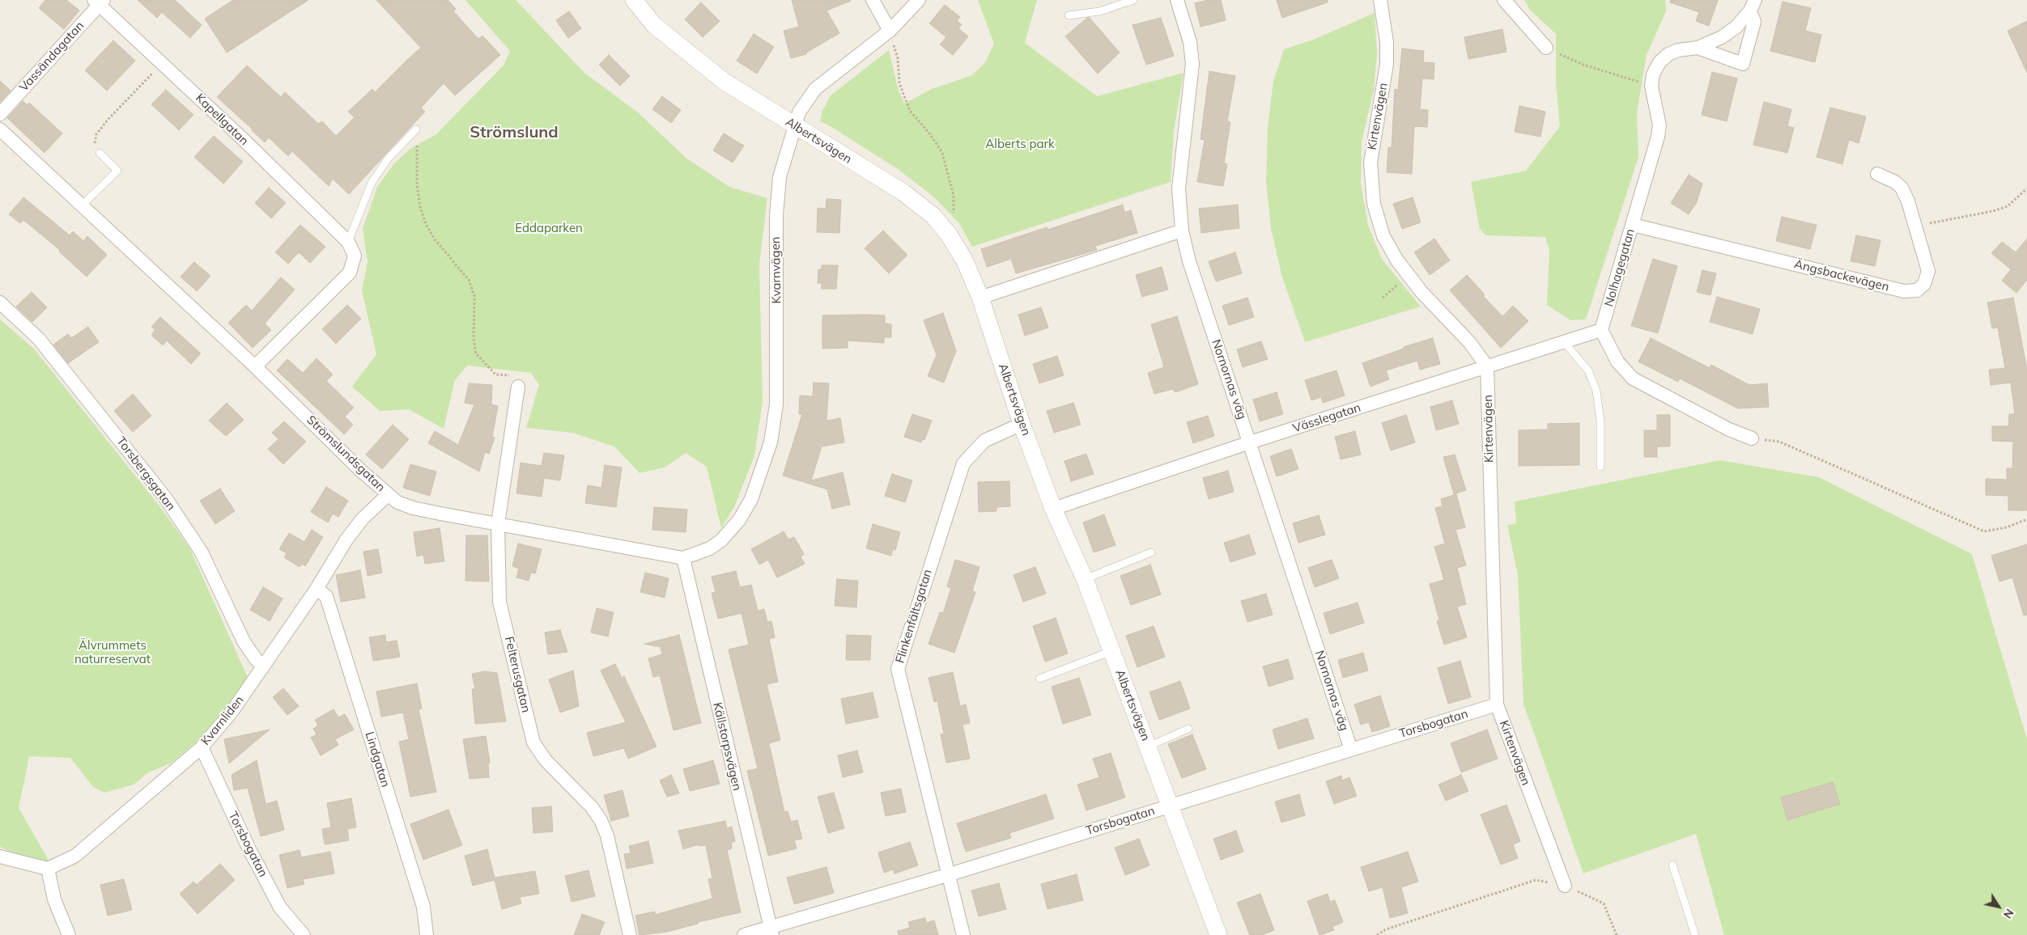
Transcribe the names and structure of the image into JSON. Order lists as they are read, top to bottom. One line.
{"streets":{"street":["Vassändagatan","Kirtenvägen","Kapellgatan","Albertsvägen","Nolhagegatan","Kvarnvägen","Ängsbackevägen","Nornornas väg","Vässlegatan","Strömslundsgatan","Torsbergsgatan","Flinkenfältsgatan","Felterusgatan","Kvarnliden","Torsbogatan","Källstorpsvägen","Lindgatan"]},"crossings":[["Vassändagatan","Kapellgatan"],["Kirtenvägen","Vässlegatan"],["Kirtenvägen","Torsbogatan"],["Albertsvägen","Kvarnvägen"],["Albertsvägen","Vässlegatan"],["Albertsvägen","Flinkenfältsgatan"],["Albertsvägen","Torsbogatan"],["Nolhagegatan","Ängsbackevägen"],["Nolhagegatan","Vässlegatan"],["Kvarnvägen","Strömslundsgatan"],["Kvarnvägen","Källstorpsvägen"],["Nornornas väg","Vässlegatan"],["Nornornas väg","Torsbogatan"],["Strömslundsgatan","Felterusgatan"],["Strömslundsgatan","Kvarnliden"],["Strömslundsgatan","Källstorpsvägen"],["Torsbergsgatan","Kvarnliden"],["Flinkenfältsgatan","Torsbogatan"],["Kvarnliden","Torsbogatan"],["Kvarnliden","Lindgatan"],["Torsbogatan","Källstorpsvägen"]],"districts":["Strömslund"],"parks":["Alberts park","Eddaparken","Älvrummets naturreservat"],"north":"bottom right"}
